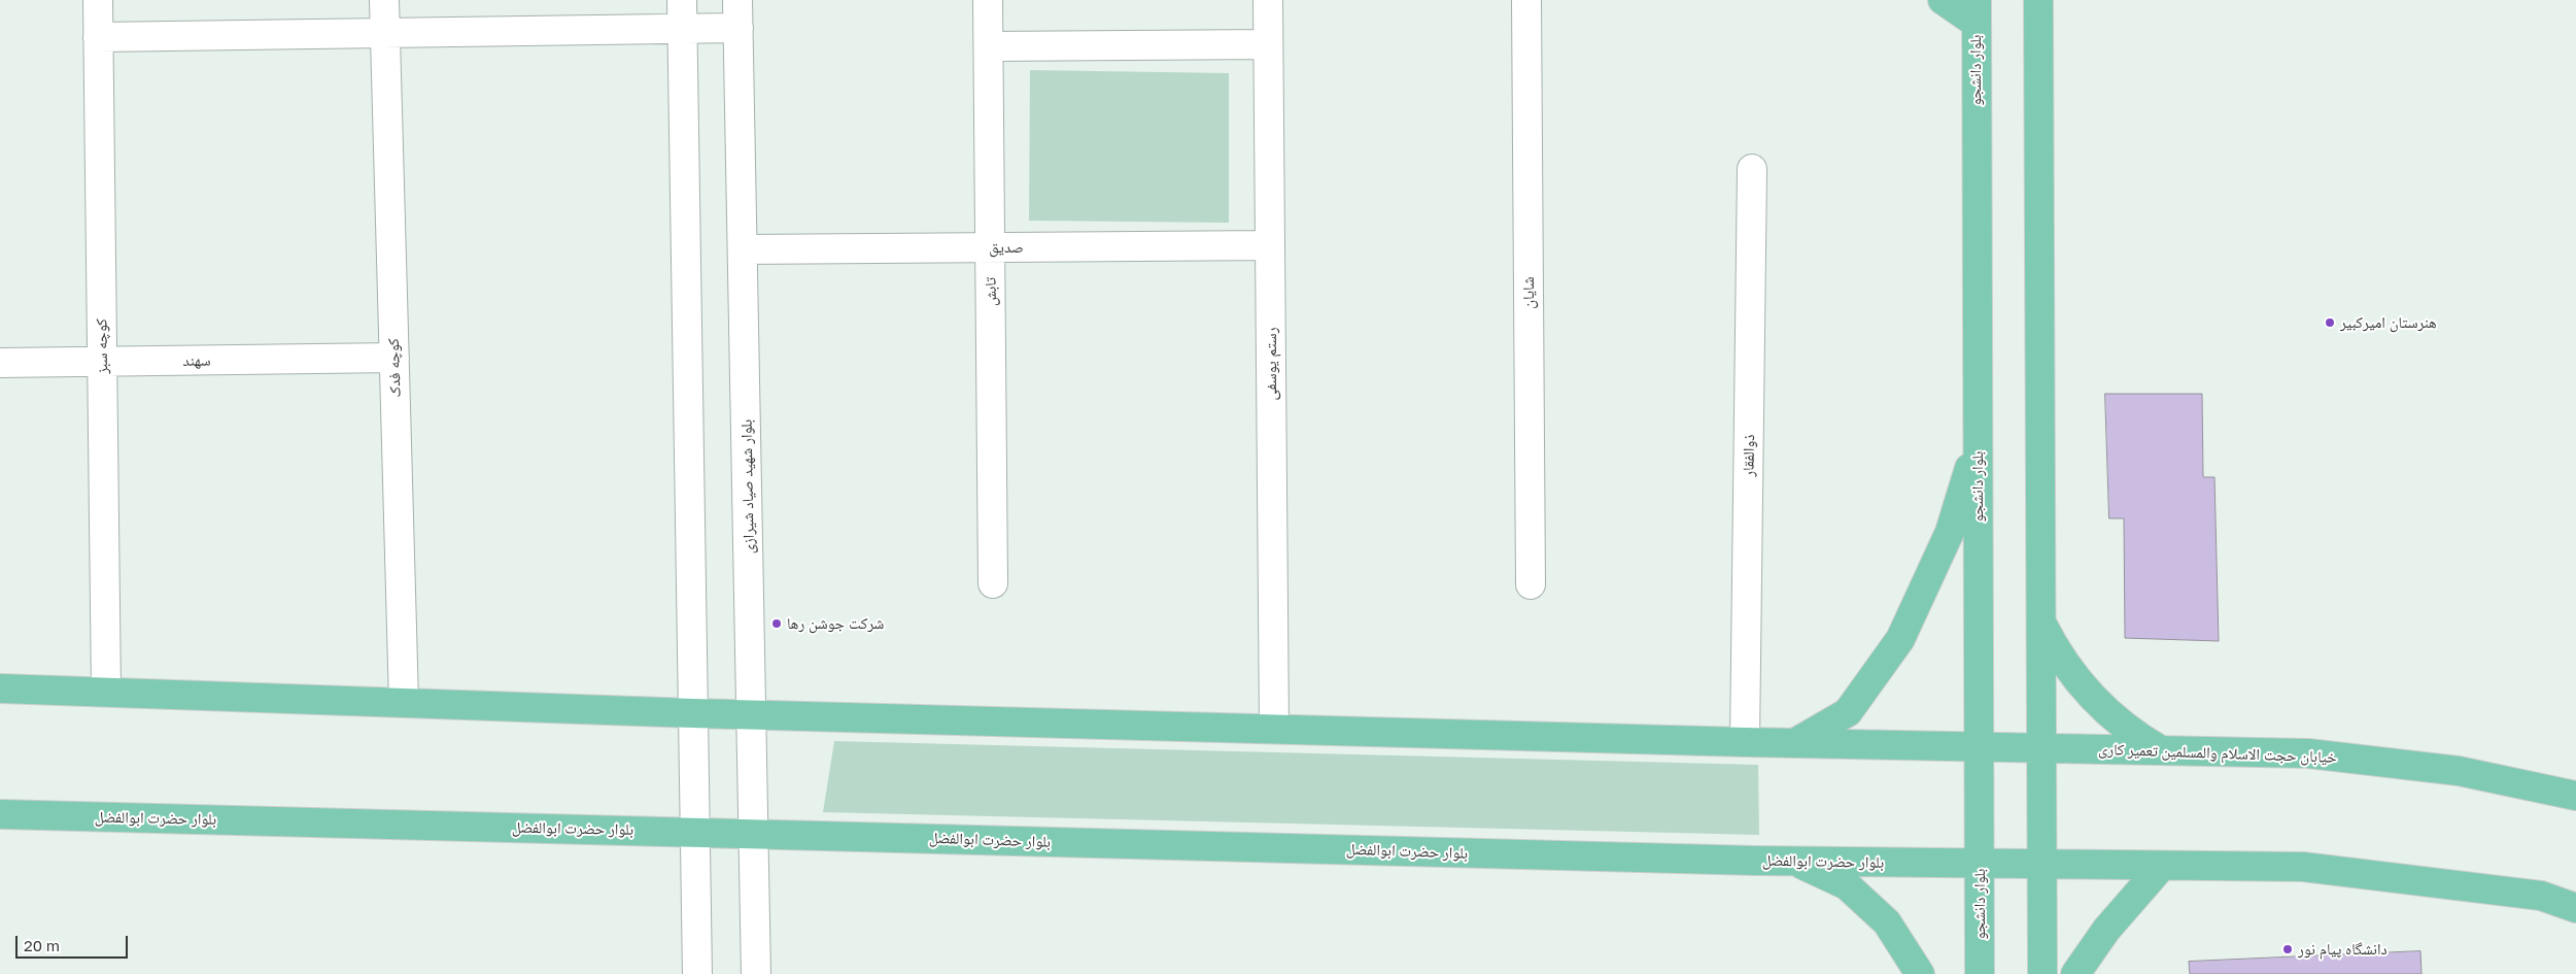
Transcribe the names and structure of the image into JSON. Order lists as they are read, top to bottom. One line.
{"streets":{"main road":["بلوار دانشجو","خیابان حجت الاسلام والمسلمین تعمیر کاری","بلوار حضرت ابوالفضل"],"street":["صدیق","تابش","شایان","کوچه سبز","سهند","رستم یوسفی","کوچه فدک","ذوالفقار","بلوار شهید صیاد شیرازی"]},"crossings":[["بلوار دانشجو","خیابان حجت الاسلام والمسلمین تعمیر کاری"],["بلوار دانشجو","بلوار حضرت ابوالفضل"],["صدیق","تابش"],["صدیق","رستم یوسفی"],["صدیق","بلوار شهید صیاد شیرازی"],["کوچه سبز","سهند"],["سهند","کوچه فدک"],["بلوار شهید صیاد شیرازی","بلوار حضرت ابوالفضل"]],"places":["هنرستان امیرکبیر","شرکت جوشن رها","دانشگاه پیام نور"],"scale_bar":"20 m"}
